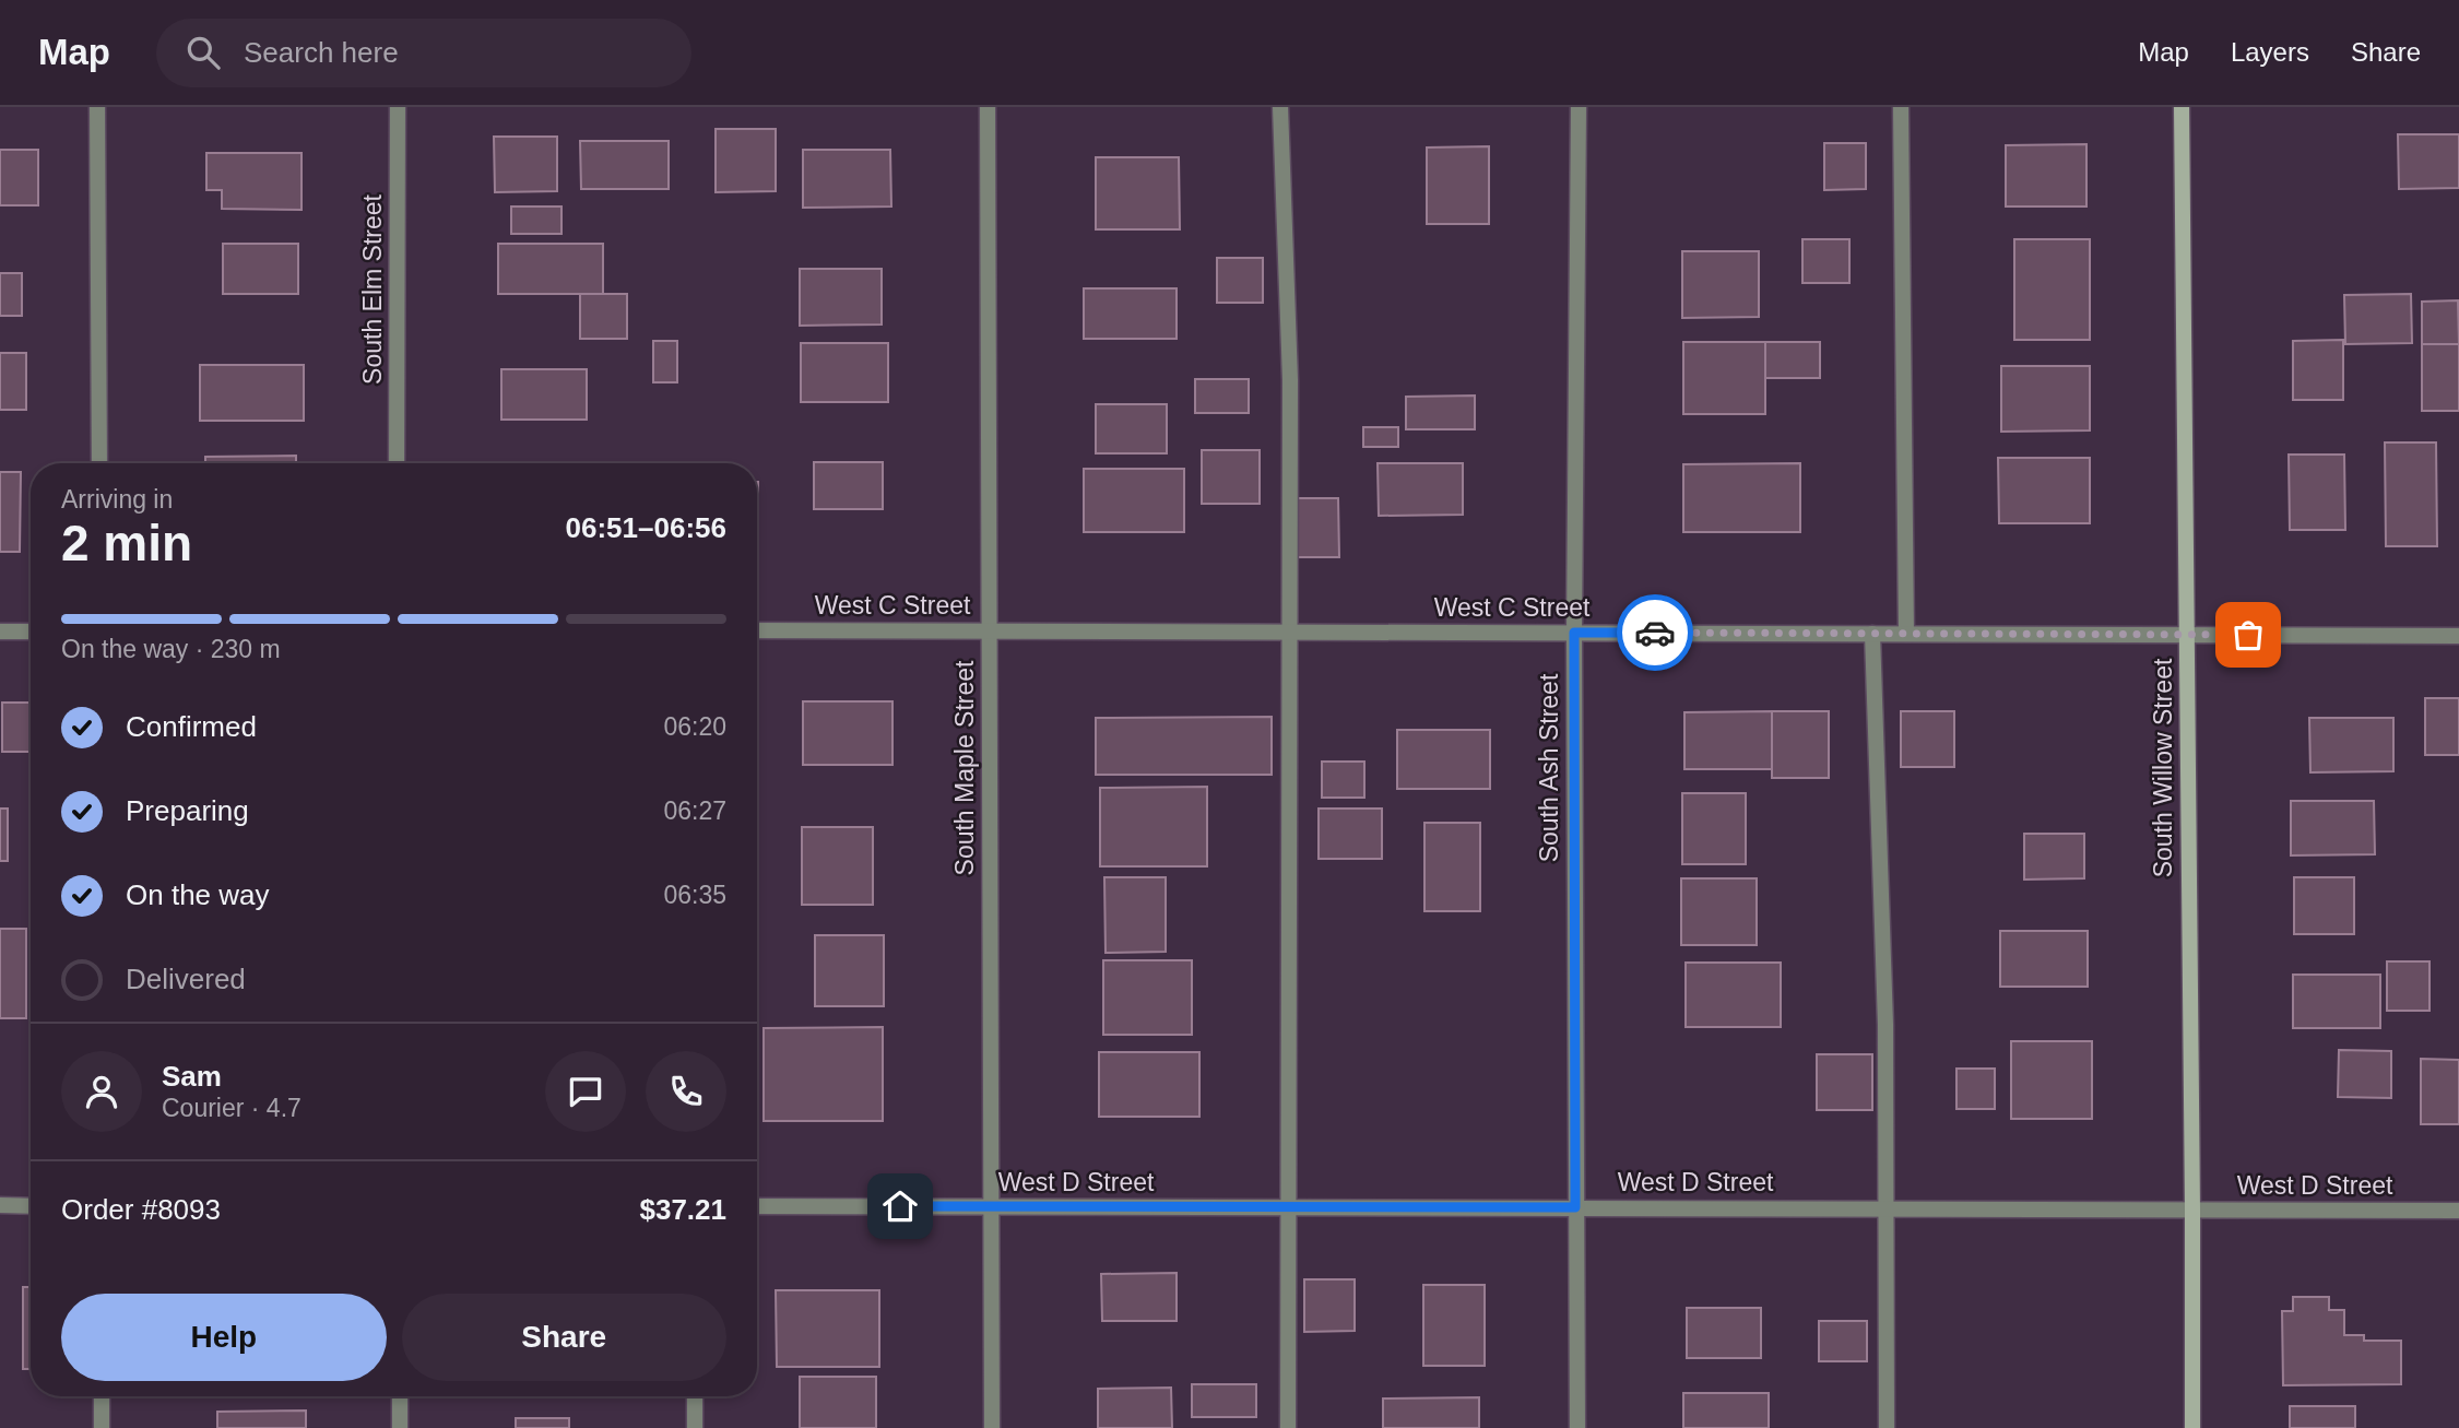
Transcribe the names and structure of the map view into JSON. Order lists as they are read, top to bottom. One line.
{"streets":{"main road":["South Willow Street"],"street":["South Elm Street","West C Street","South Maple Street","South Ash Street","West D Street"]},"crossings":[["West C Street","South Maple Street"],["West C Street","South Ash Street"],["West C Street","South Willow Street"],["South Maple Street","West D Street"],["South Ash Street","West D Street"],["South Willow Street","West D Street"]],"page":{"header":"Map","search":"Search here","nav":["Map","Layers","Share"],"heading":["2 min","Arriving in","06:51–06:56"],"panel":["Sam","Courier · 4.7","Order #8093","$37.21"],"bar":"On the way · 230 m","list":[["Confirmed","06:20"],["Preparing","06:27"],["On the way","06:35"],"Delivered"],"buttons":["Help","Share"]}}
